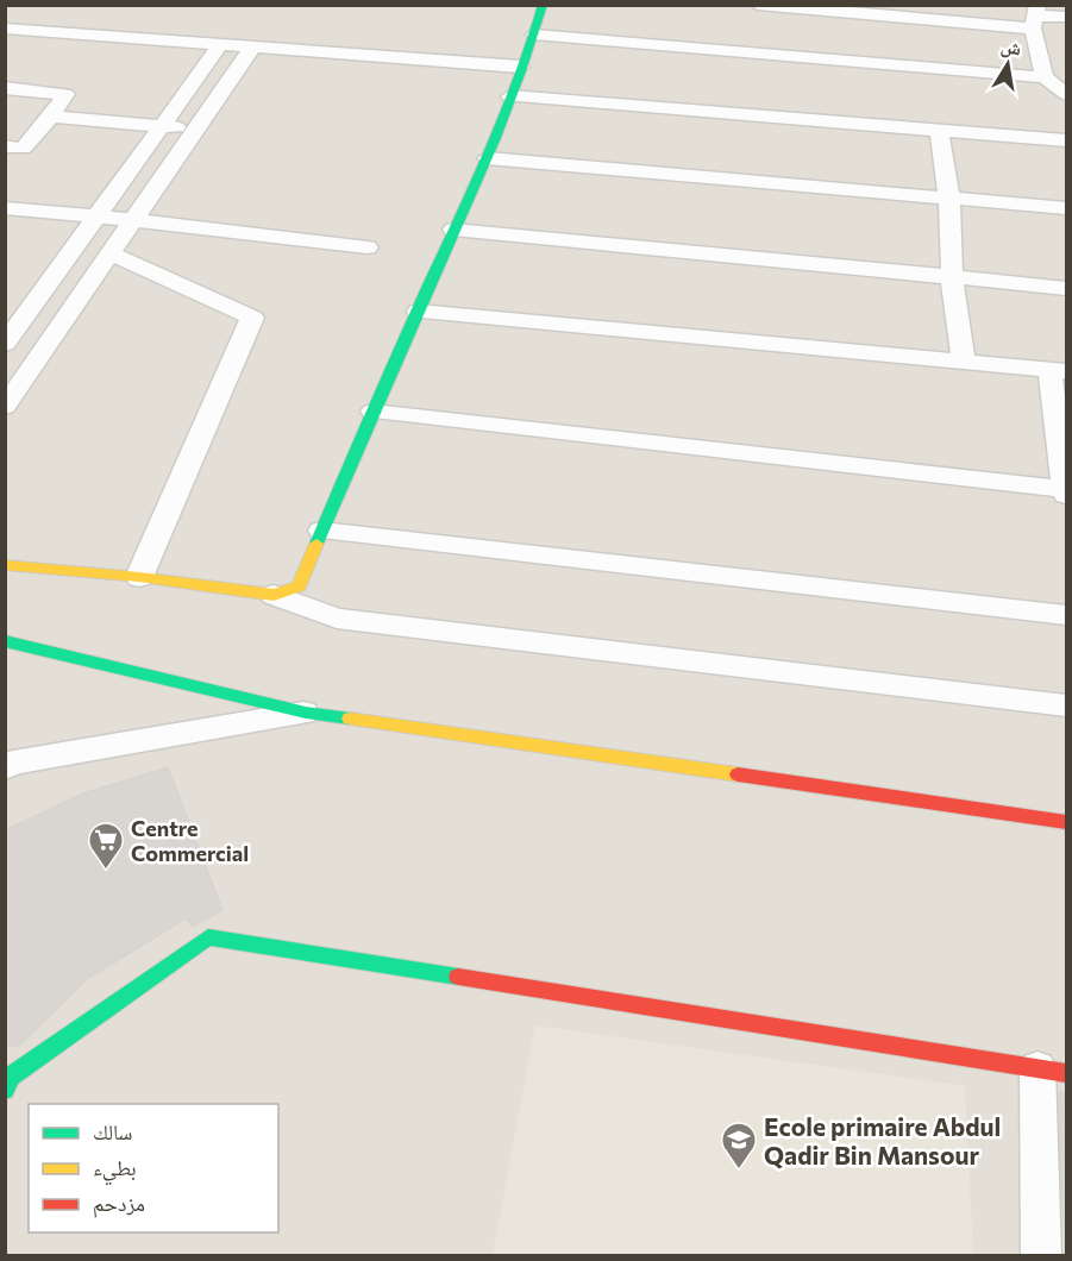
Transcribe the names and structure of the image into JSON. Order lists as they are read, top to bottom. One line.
{"places":{"supermarket":["Centre Commercial"],"school or university":["Ecole primaire Abdul Qadir Bin Mansour"]},"legend":["سالك","بطيء","مزدحم"],"north":"top"}
